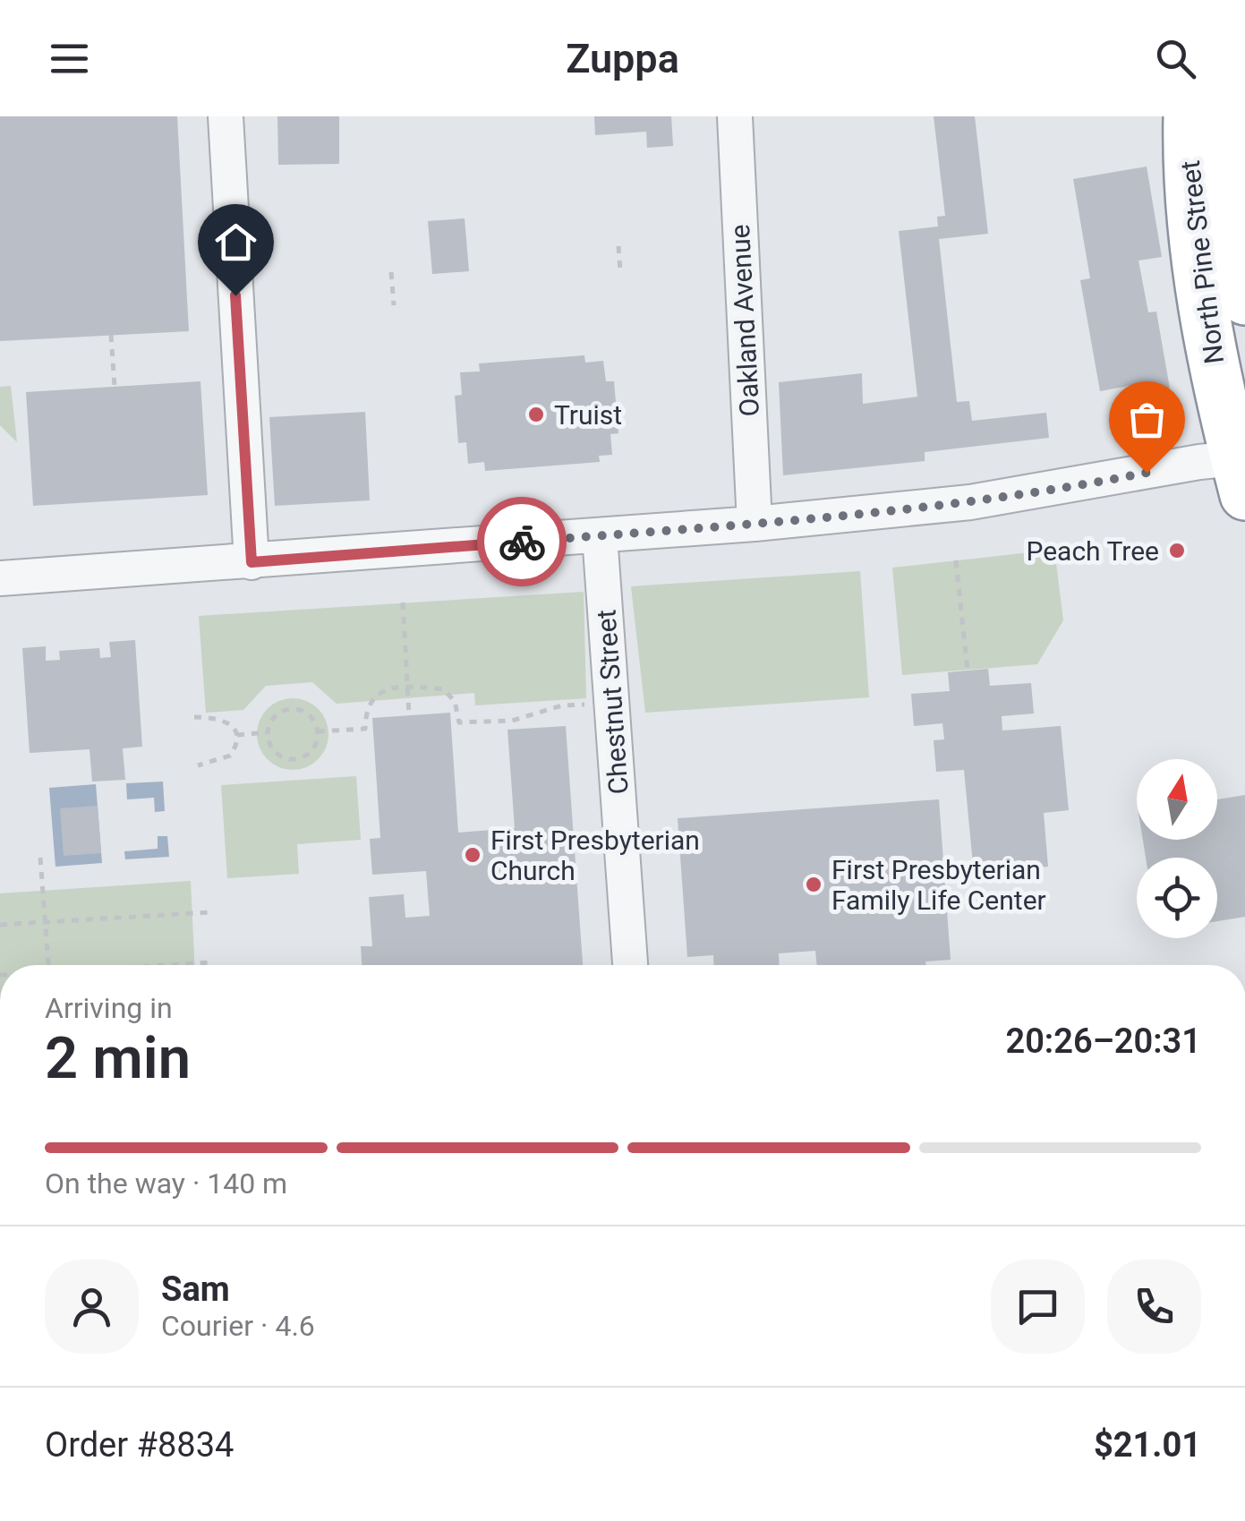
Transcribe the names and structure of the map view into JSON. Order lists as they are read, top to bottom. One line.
{"streets":{"highway":["North Pine Street"],"street":["Oakland Avenue","Chestnut Street"]},"places":["Truist","Peach Tree","First Presbyterian Church","First Presbyterian Family Life Center"],"north":"top","page":{"header":"Zuppa","heading":["2 min","Arriving in","20:26–20:31"],"panel":["Sam","Courier · 4.6","Order #8834","$21.01"],"bar":"On the way · 140 m"}}
